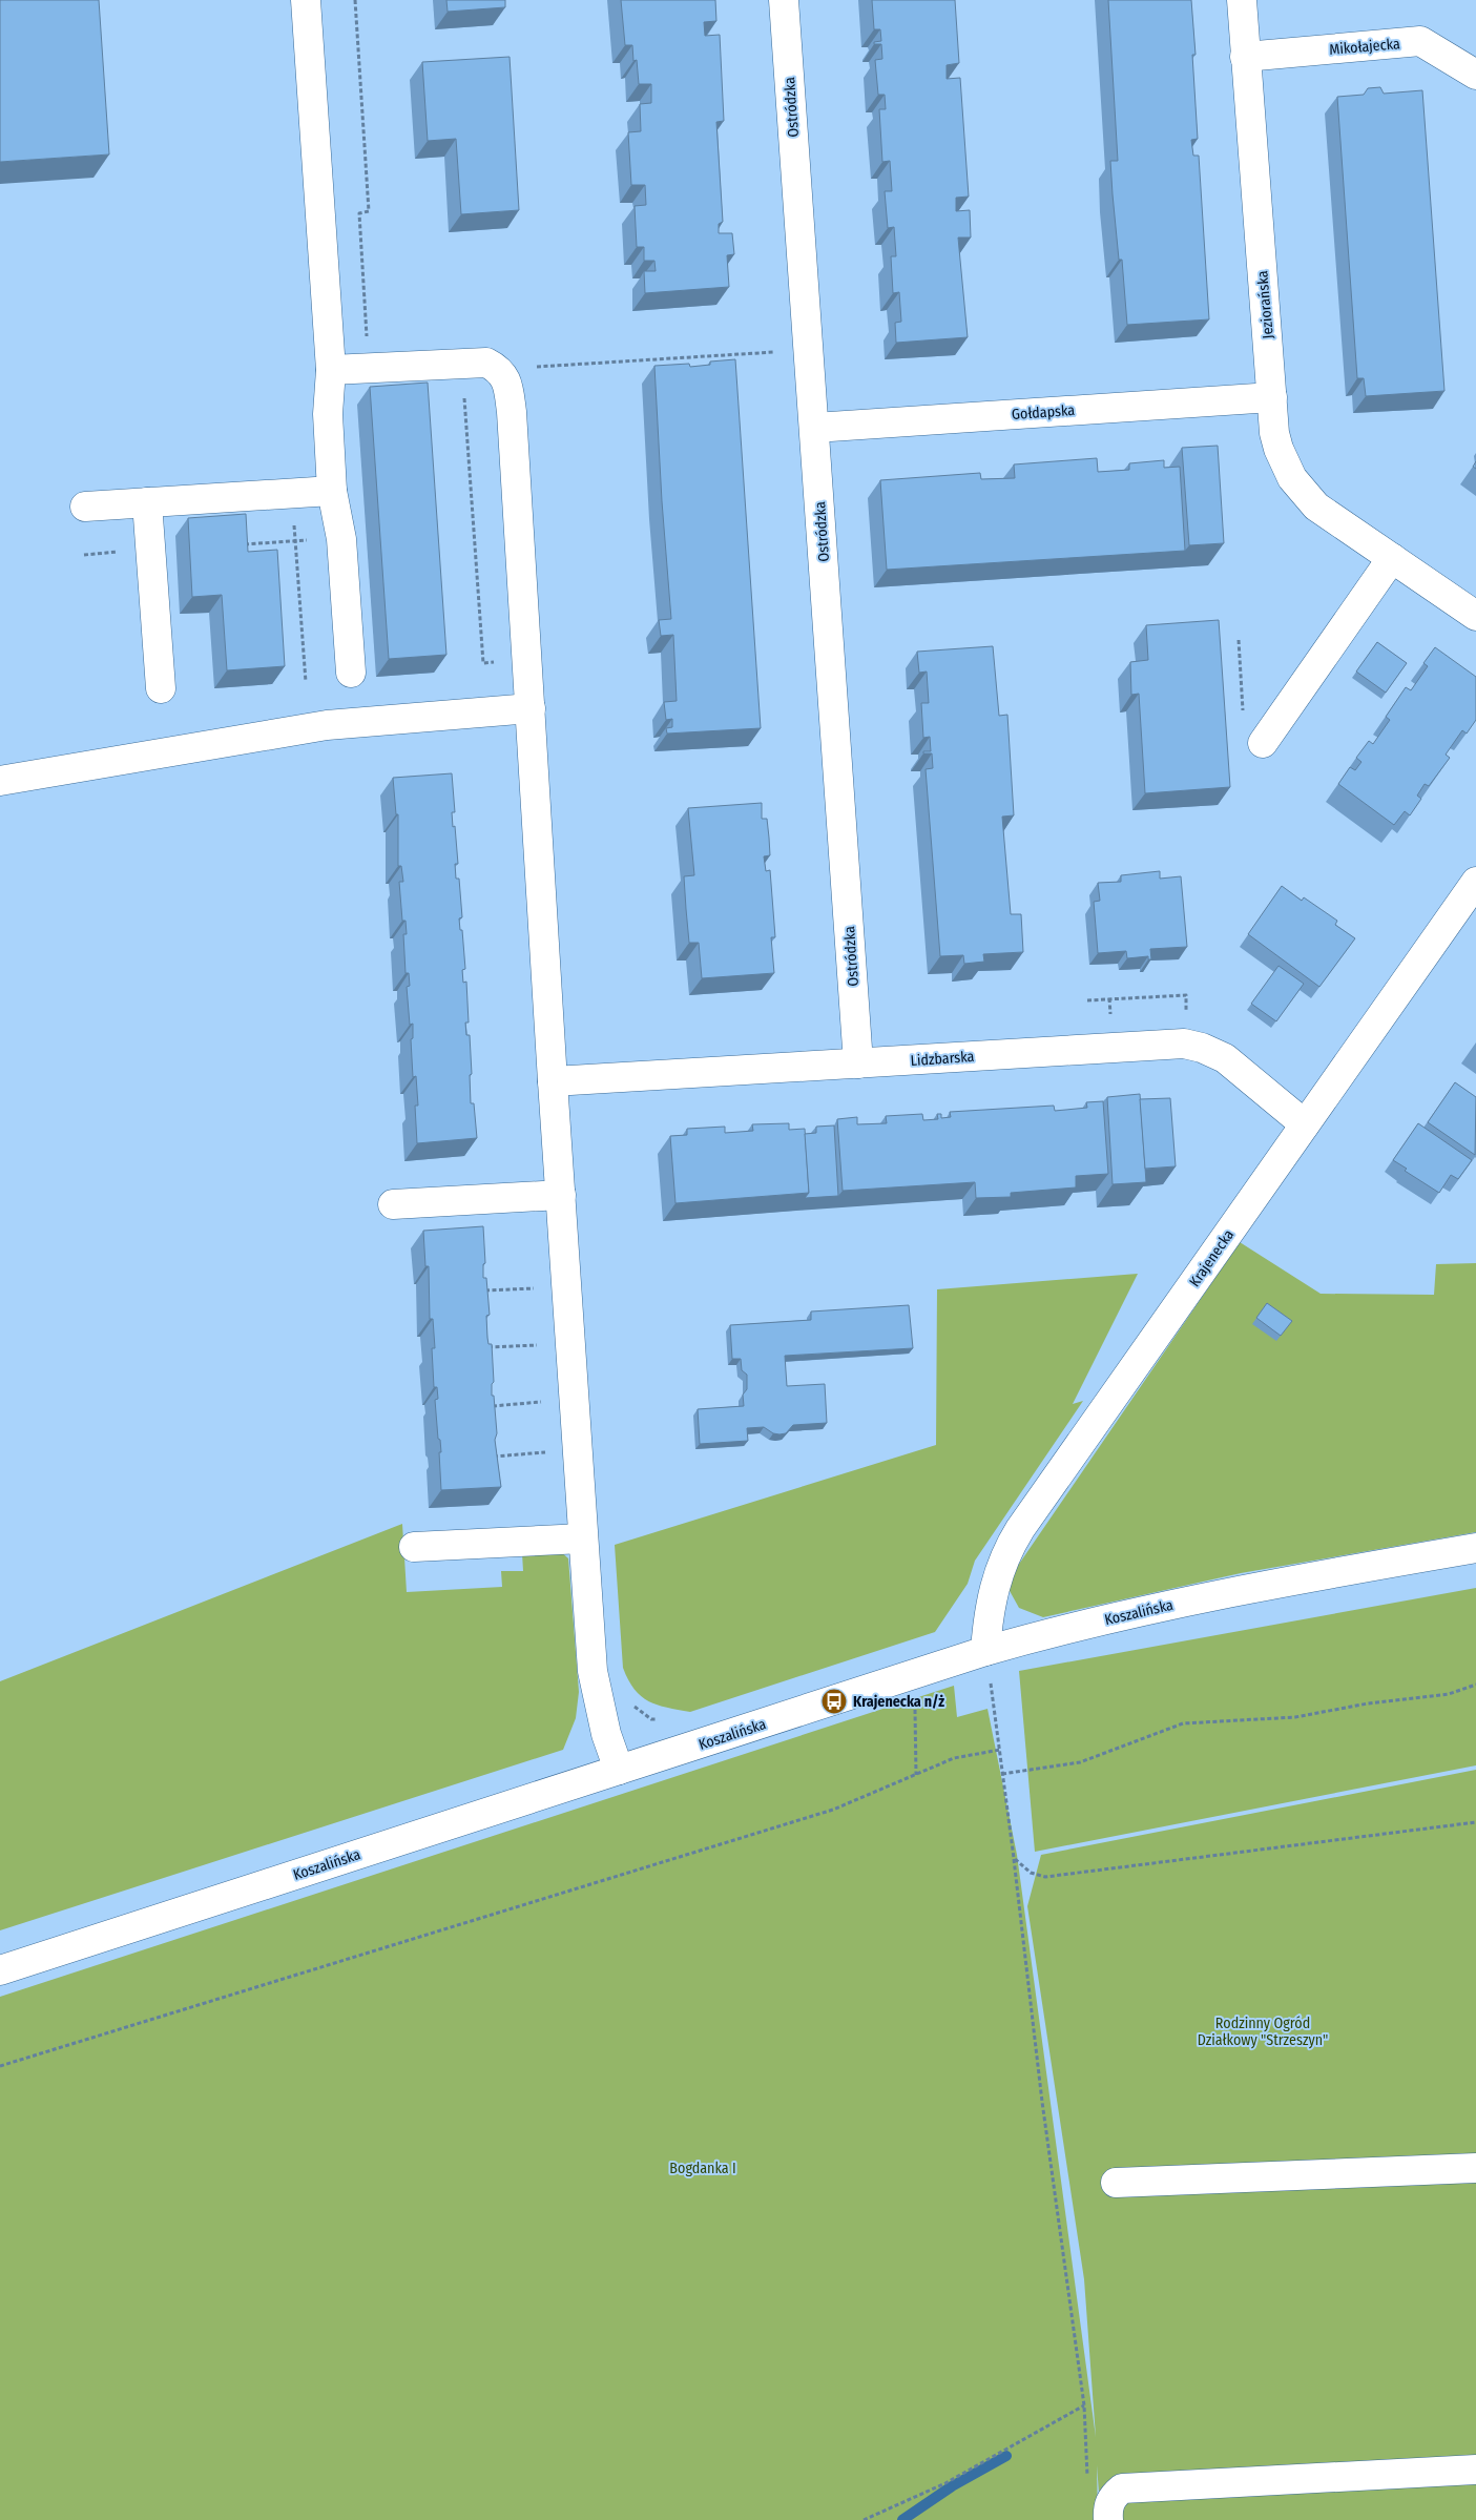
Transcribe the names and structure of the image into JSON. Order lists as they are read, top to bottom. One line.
{"streets":{"street":["Mikołajecka","Ostródzka","Jeziorańska","Gołdapska","Lidzbarska","Krajenecka","Koszalińska"]},"crossings":[["Mikołajecka","Jeziorańska"],["Ostródzka","Gołdapska"],["Ostródzka","Lidzbarska"],["Jeziorańska","Gołdapska"],["Lidzbarska","Krajenecka"],["Krajenecka","Koszalińska"]],"parks":["Rodzinny Ogród Działkowy \"Strzeszyn\"","Bogdanka I"],"places":{"bus stop":["Krajenecka n/ż"]}}
